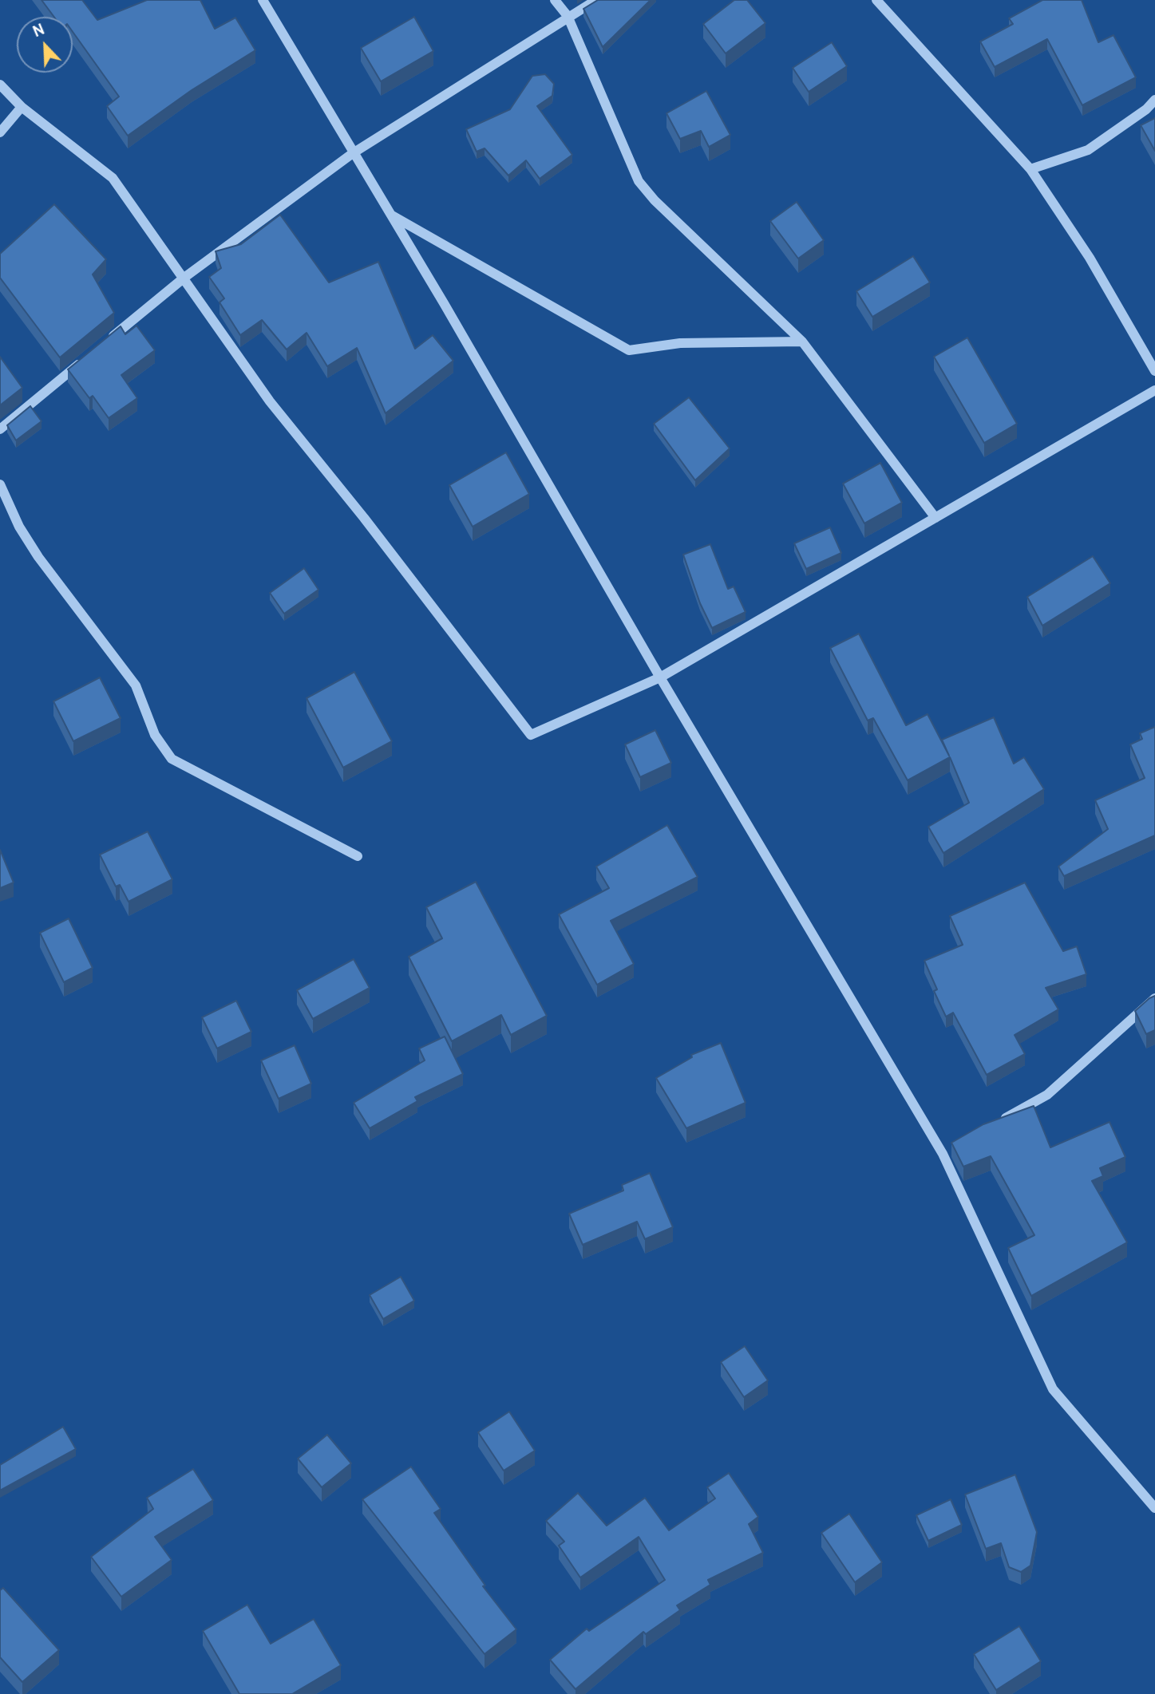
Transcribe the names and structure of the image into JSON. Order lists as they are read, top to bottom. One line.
{"north":"top left"}
